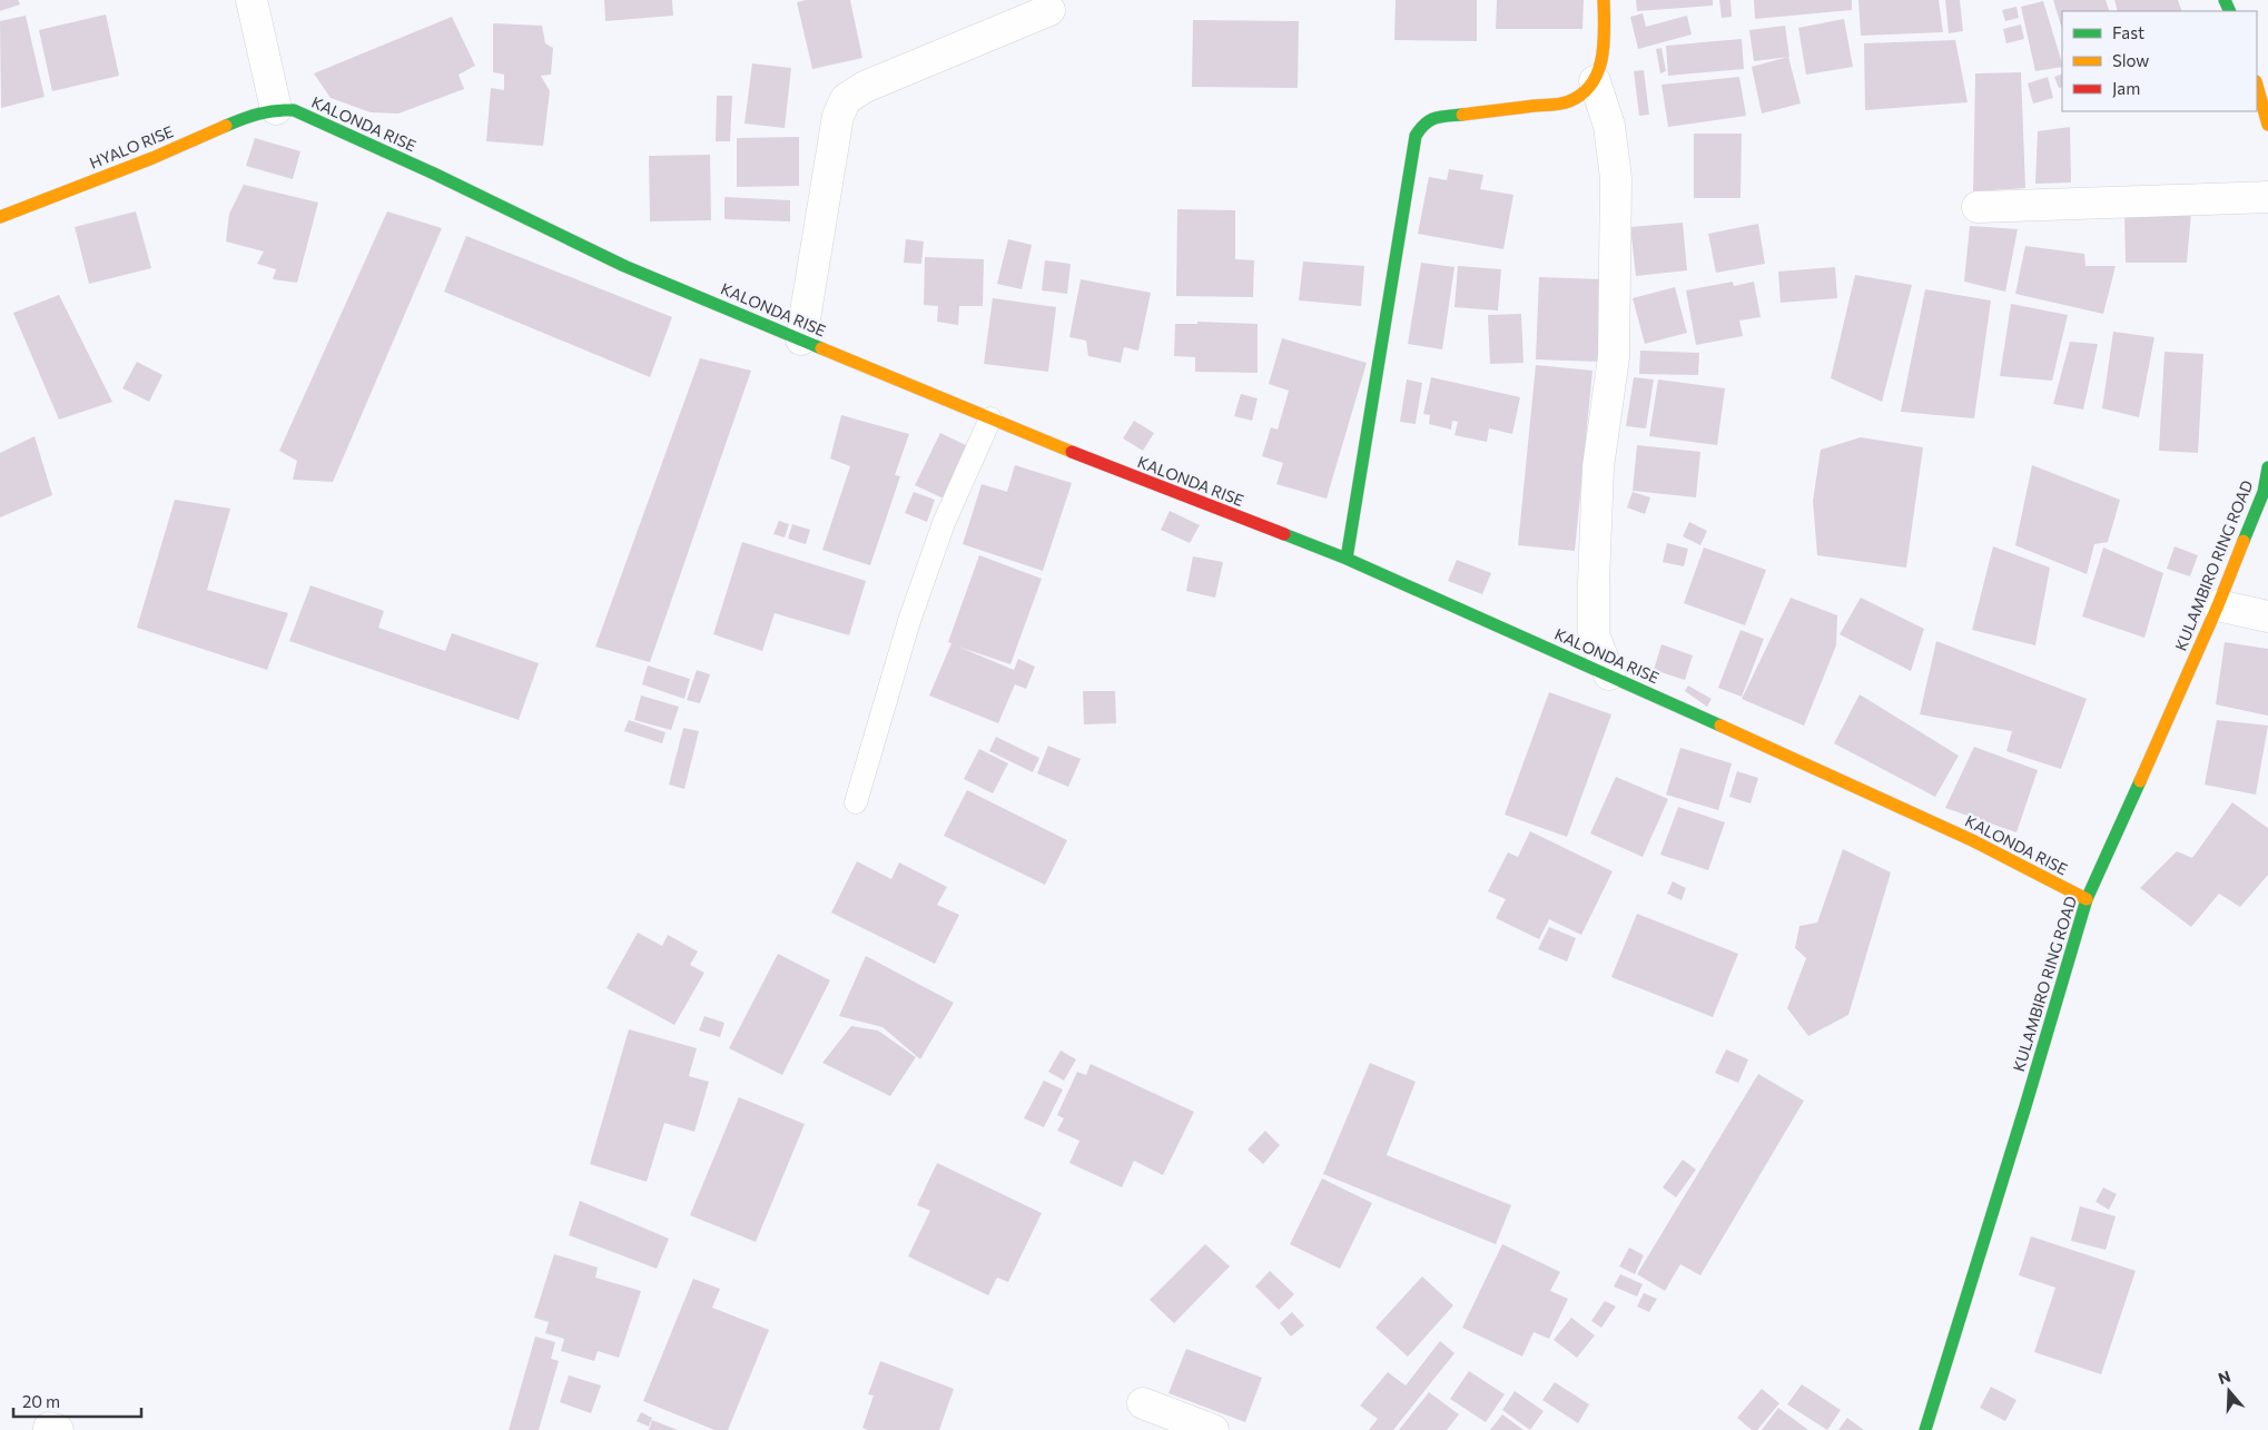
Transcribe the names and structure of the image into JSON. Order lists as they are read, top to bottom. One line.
{"streets":{"street":["KALONDA RISE","HYALO RISE","KULAMBIRO RING ROAD"]},"crossings":[["KALONDA RISE","HYALO RISE"],["KALONDA RISE","KULAMBIRO RING ROAD"]],"legend":["Fast","Slow","Jam"],"scale_bar":"20 m","north":"top"}
